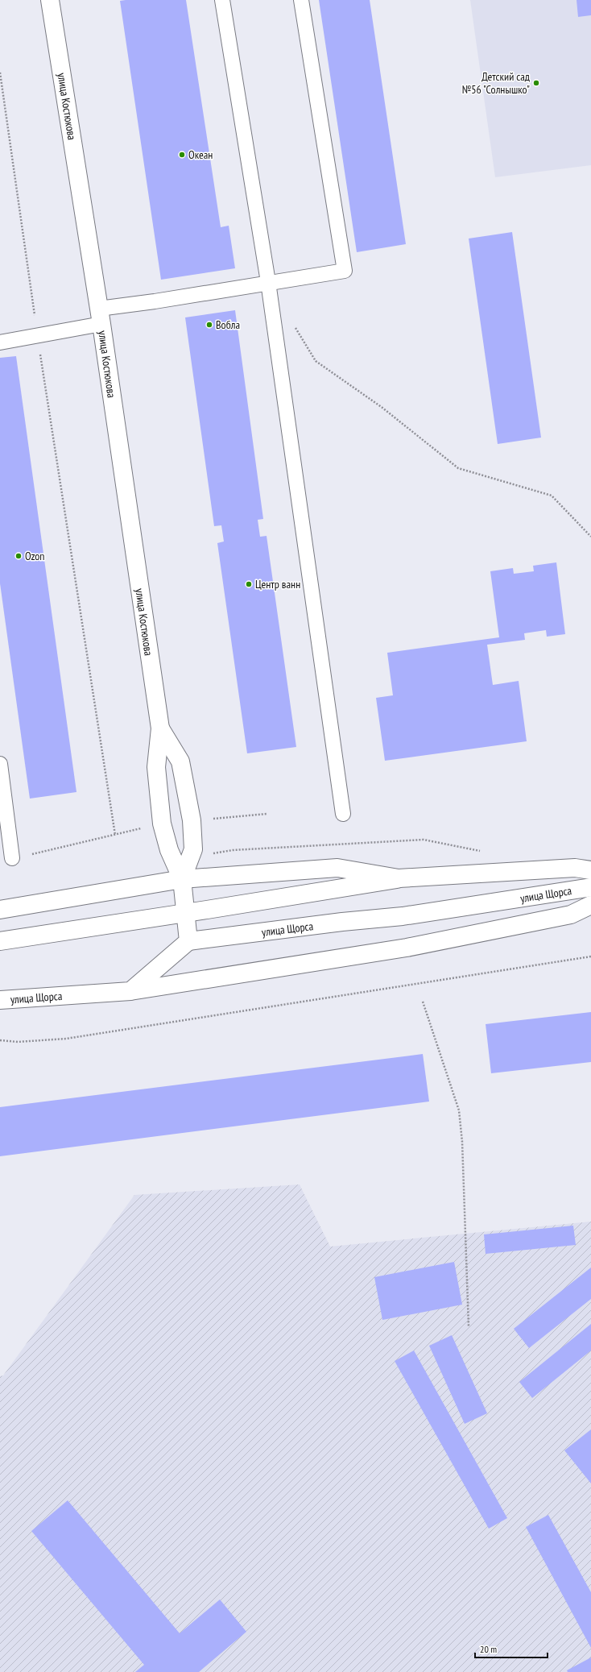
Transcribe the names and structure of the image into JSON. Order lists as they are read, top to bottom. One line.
{"streets":{"main road":["улица Костюкова","улица Щорса"]},"crossings":[["улица Костюкова","улица Щорса"]],"places":["Детский сад №56 \"Солнышко\"","Океан","Вобла","Ozon","Центр ванн"],"scale_bar":"20 m"}
